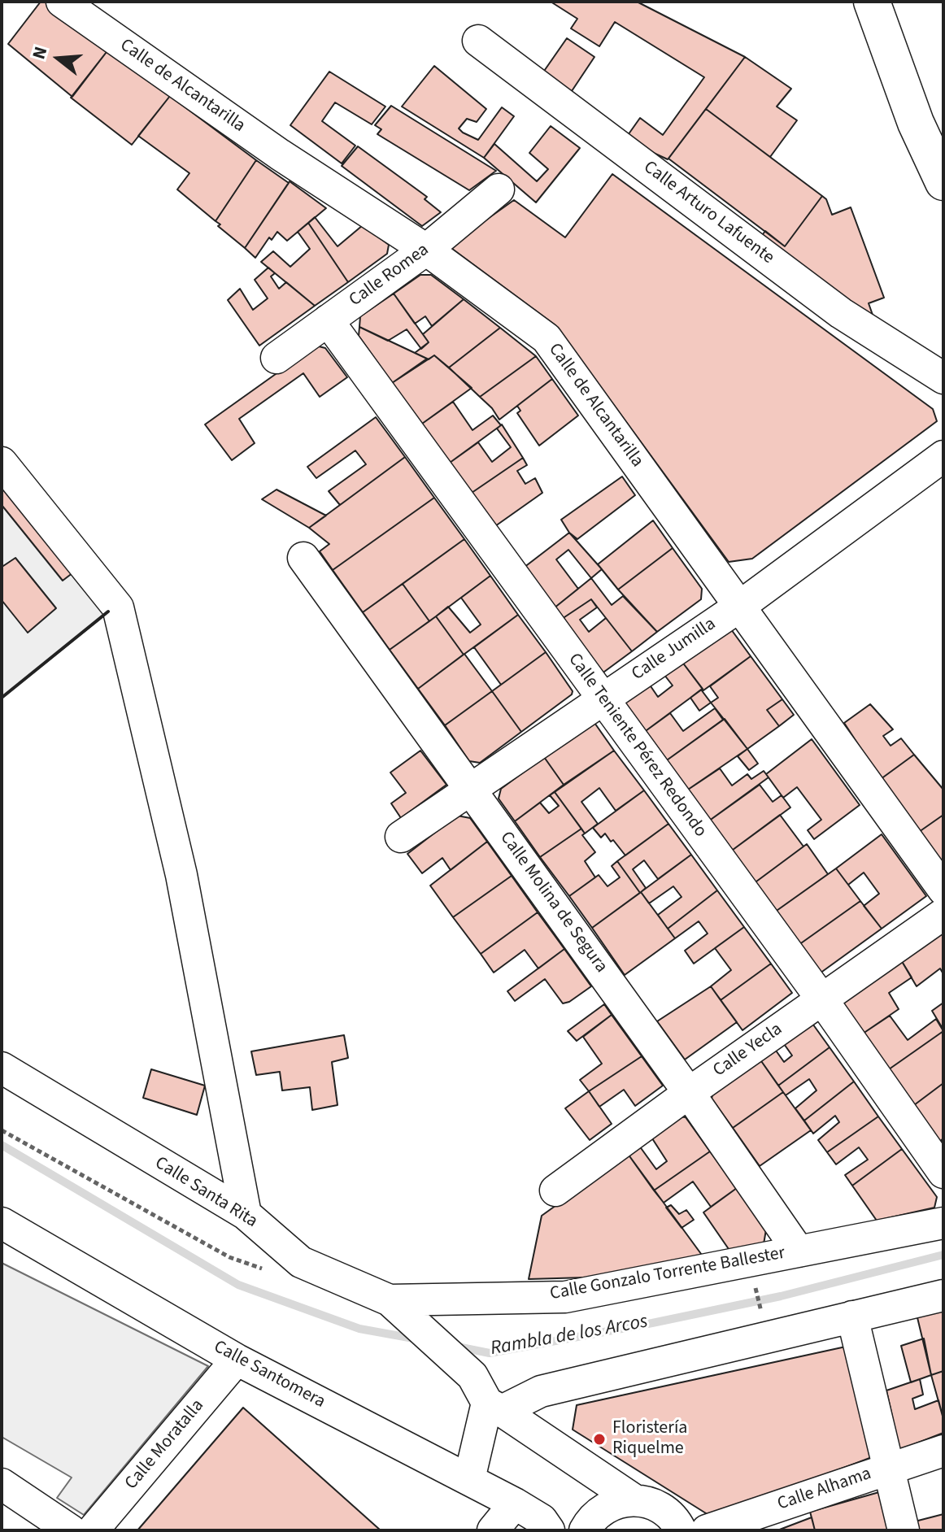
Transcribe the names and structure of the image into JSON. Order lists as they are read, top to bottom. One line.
{"streets":{"street":["Calle de Alcantarilla","Calle Arturo Lafuente","Calle Romea","Calle Jumilla","Calle Teniente Pérez Redondo","Calle Molina de Segura","Calle Yecla","Calle Santa Rita","Calle Gonzalo Torrente Ballester","Calle Santomera","Calle Moratalla","Calle Alhama"]},"crossings":[["Calle de Alcantarilla","Calle Romea"],["Calle de Alcantarilla","Calle Jumilla"],["Calle Romea","Calle Teniente Pérez Redondo"],["Calle Jumilla","Calle Teniente Pérez Redondo"],["Calle Jumilla","Calle Molina de Segura"],["Calle Teniente Pérez Redondo","Calle Yecla"],["Calle Molina de Segura","Calle Yecla"],["Calle Molina de Segura","Calle Gonzalo Torrente Ballester"],["Calle Santa Rita","Calle Gonzalo Torrente Ballester"],["Calle Santomera","Calle Moratalla"]],"water":["Rambla de los Arcos"],"places":["Floristería Riquelme"],"north":"left"}
